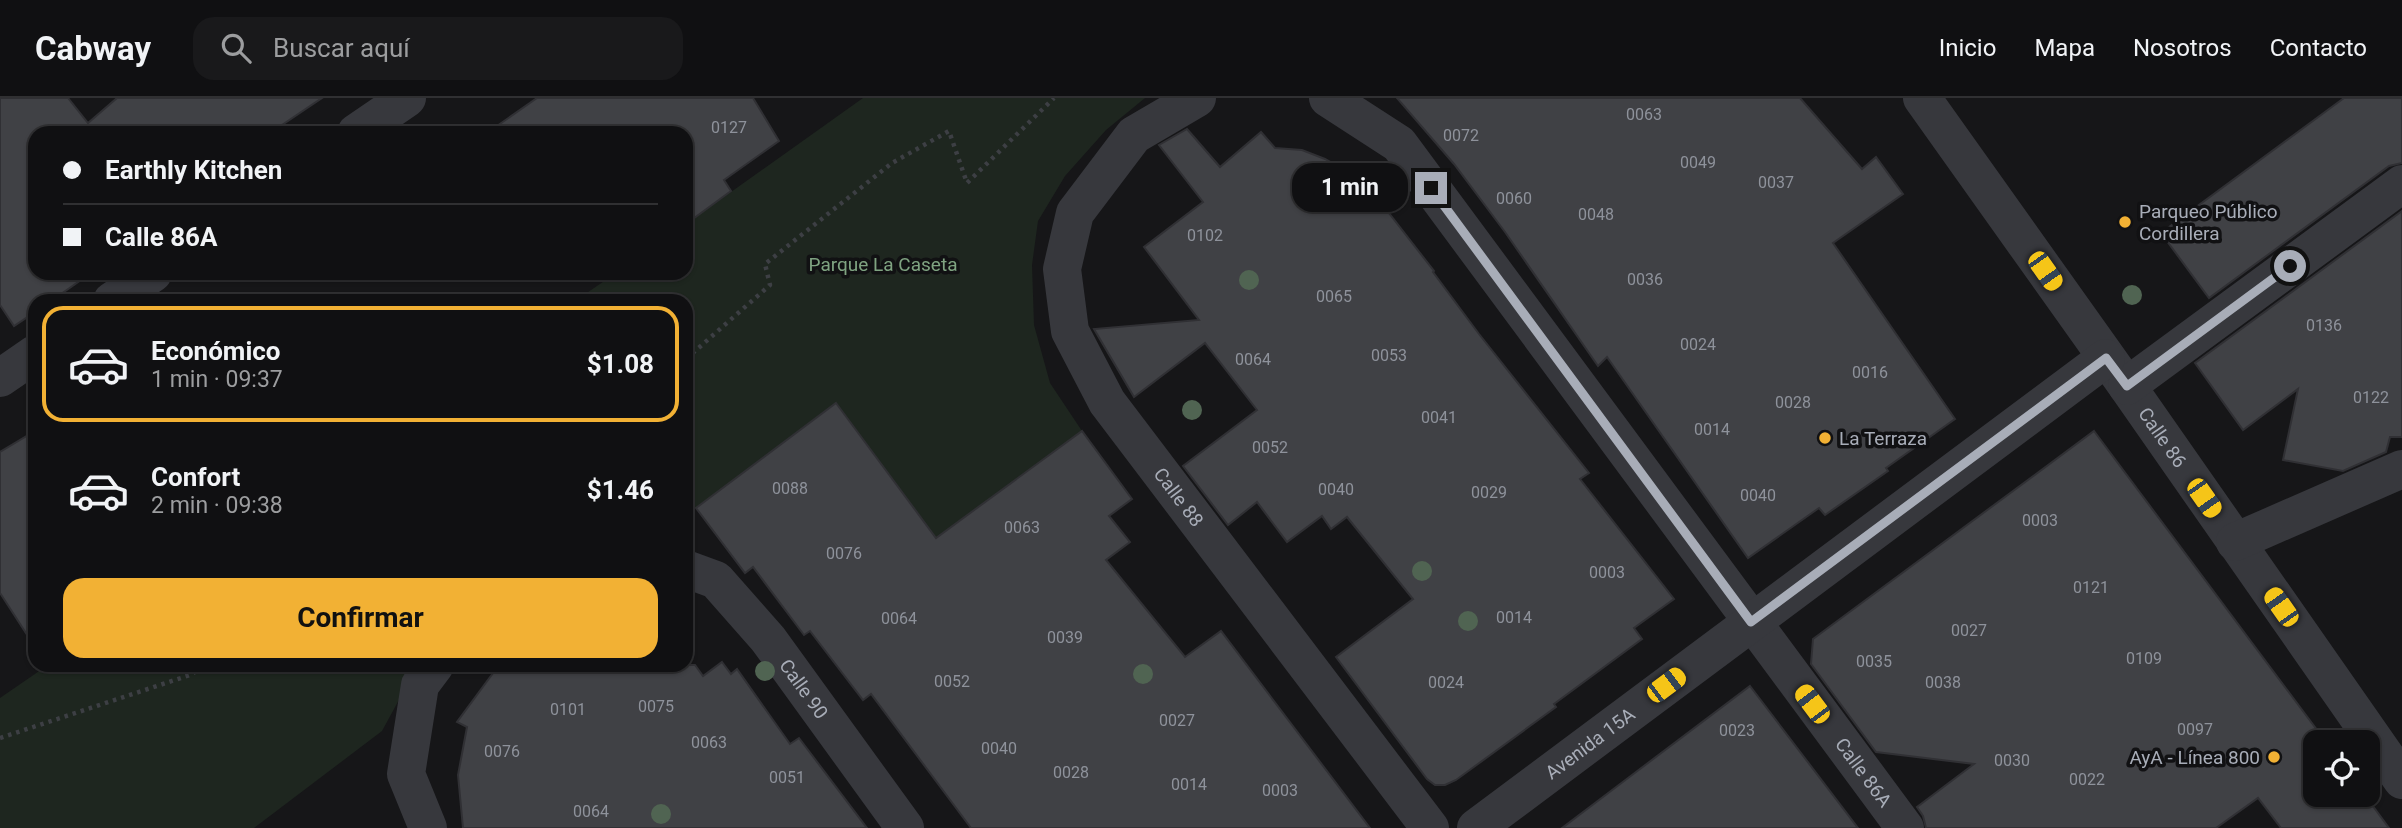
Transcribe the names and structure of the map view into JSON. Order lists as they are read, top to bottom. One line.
{"streets":{"street":["Calle 86","Calle 88","Calle 90","Avenida 15A","Calle 86A"]},"crossings":[["Calle 86","Avenida 15A"],["Avenida 15A","Calle 86A"]],"parks":["Parque La Caseta"],"places":["Parqueo Público Cordillera","La Terraza","AyA - Línea 800"],"house_numbers":["0063","0127","0072","0049","0037","0060","0048","0102","0036","0065","0136","0024","0053","0064","0016","0122","0028","0041","0014","0052","0088","0040","0029","0040","0003","0063","0076","0003","0121","0014","0064","0027","0039","0109","0035","0052","0024","0038","0075","0101","0027","0097","0023","0063","0040","0076","0030","0028","0051","0022","0014","0003","0064"],"page":{"header":"Cabway","search":"Buscar aquí","nav":["Inicio","Mapa","Nosotros","Contacto"],"banner":["Earthly Kitchen","Calle 86A"],"bubble":"1 min","list":[{"name":"Económico","note":"1 min · 09:37","value":"$1.08"},{"name":"Confort","note":"2 min · 09:38","value":"$1.46"}],"buttons":"Confirmar"}}
